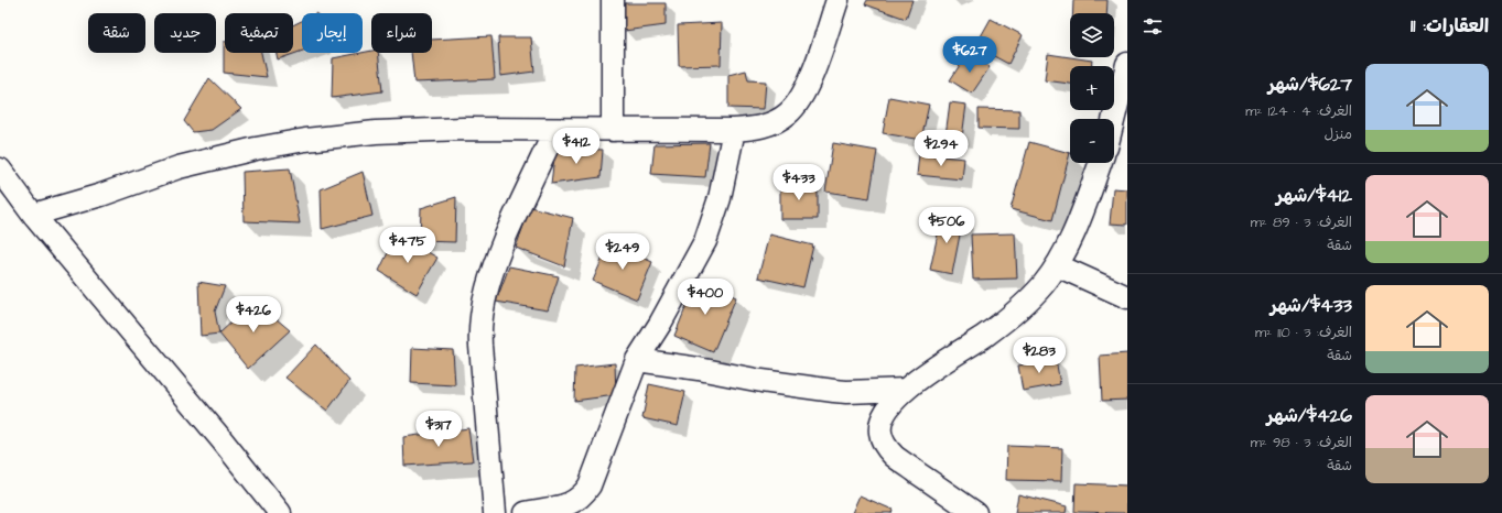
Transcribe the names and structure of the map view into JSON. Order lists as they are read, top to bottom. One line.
{"page":{"heading":"العقارات: 11","map_buttons":["+","−"],"chip":["شراء","إيجار","تصفية","جديد","شقة"],"price":["$627","$412","$294","$433","$506","$475","$249","$400","$426","$283","$317"],"list":[{"name":"$627/شهر","note":"الغرف: 4 · 124 m² · منزل"},{"name":"$412/شهر","note":"الغرف: 3 · 89 m² · شقة"},{"name":"$433/شهر","note":"الغرف: 3 · 110 m² · شقة"},{"name":"$426/شهر","note":"الغرف: 3 · 98 m² · شقة"}]}}
